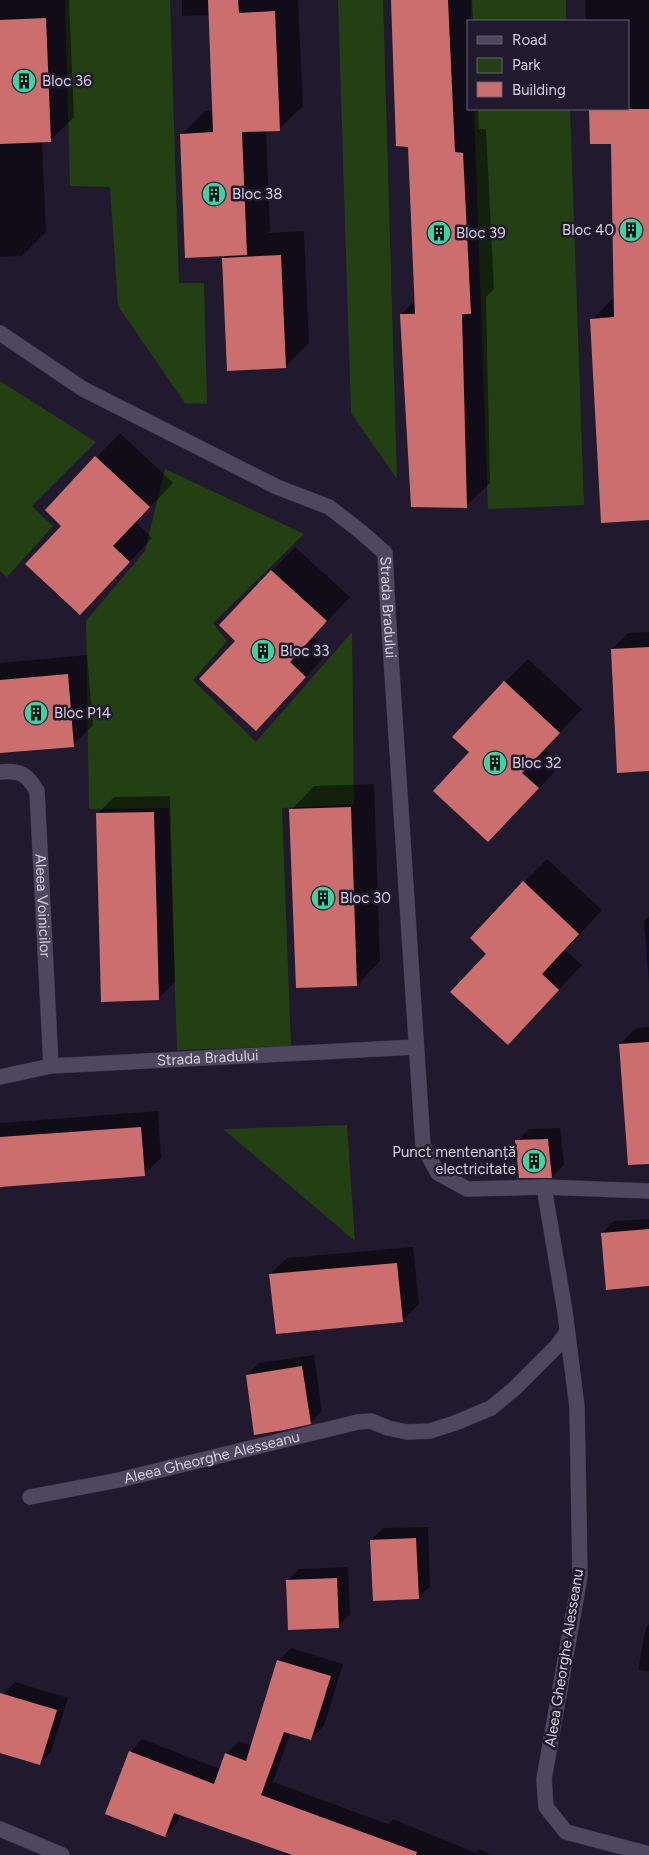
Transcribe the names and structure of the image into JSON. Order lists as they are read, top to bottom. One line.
{"streets":{"street":["Strada Bradului","Aleea Voinicilor","Aleea Gheorghe Alesseanu"]},"crossings":[["Strada Bradului","Aleea Voinicilor"],["Strada Bradului","Aleea Gheorghe Alesseanu"]],"places":{"building":["Bloc 36","Bloc 38","Bloc 40","Bloc 39","Bloc 33","Bloc P14","Bloc 32","Bloc 30","Punct mentenanță electricitate"]},"legend":["Road","Park","Building"]}
